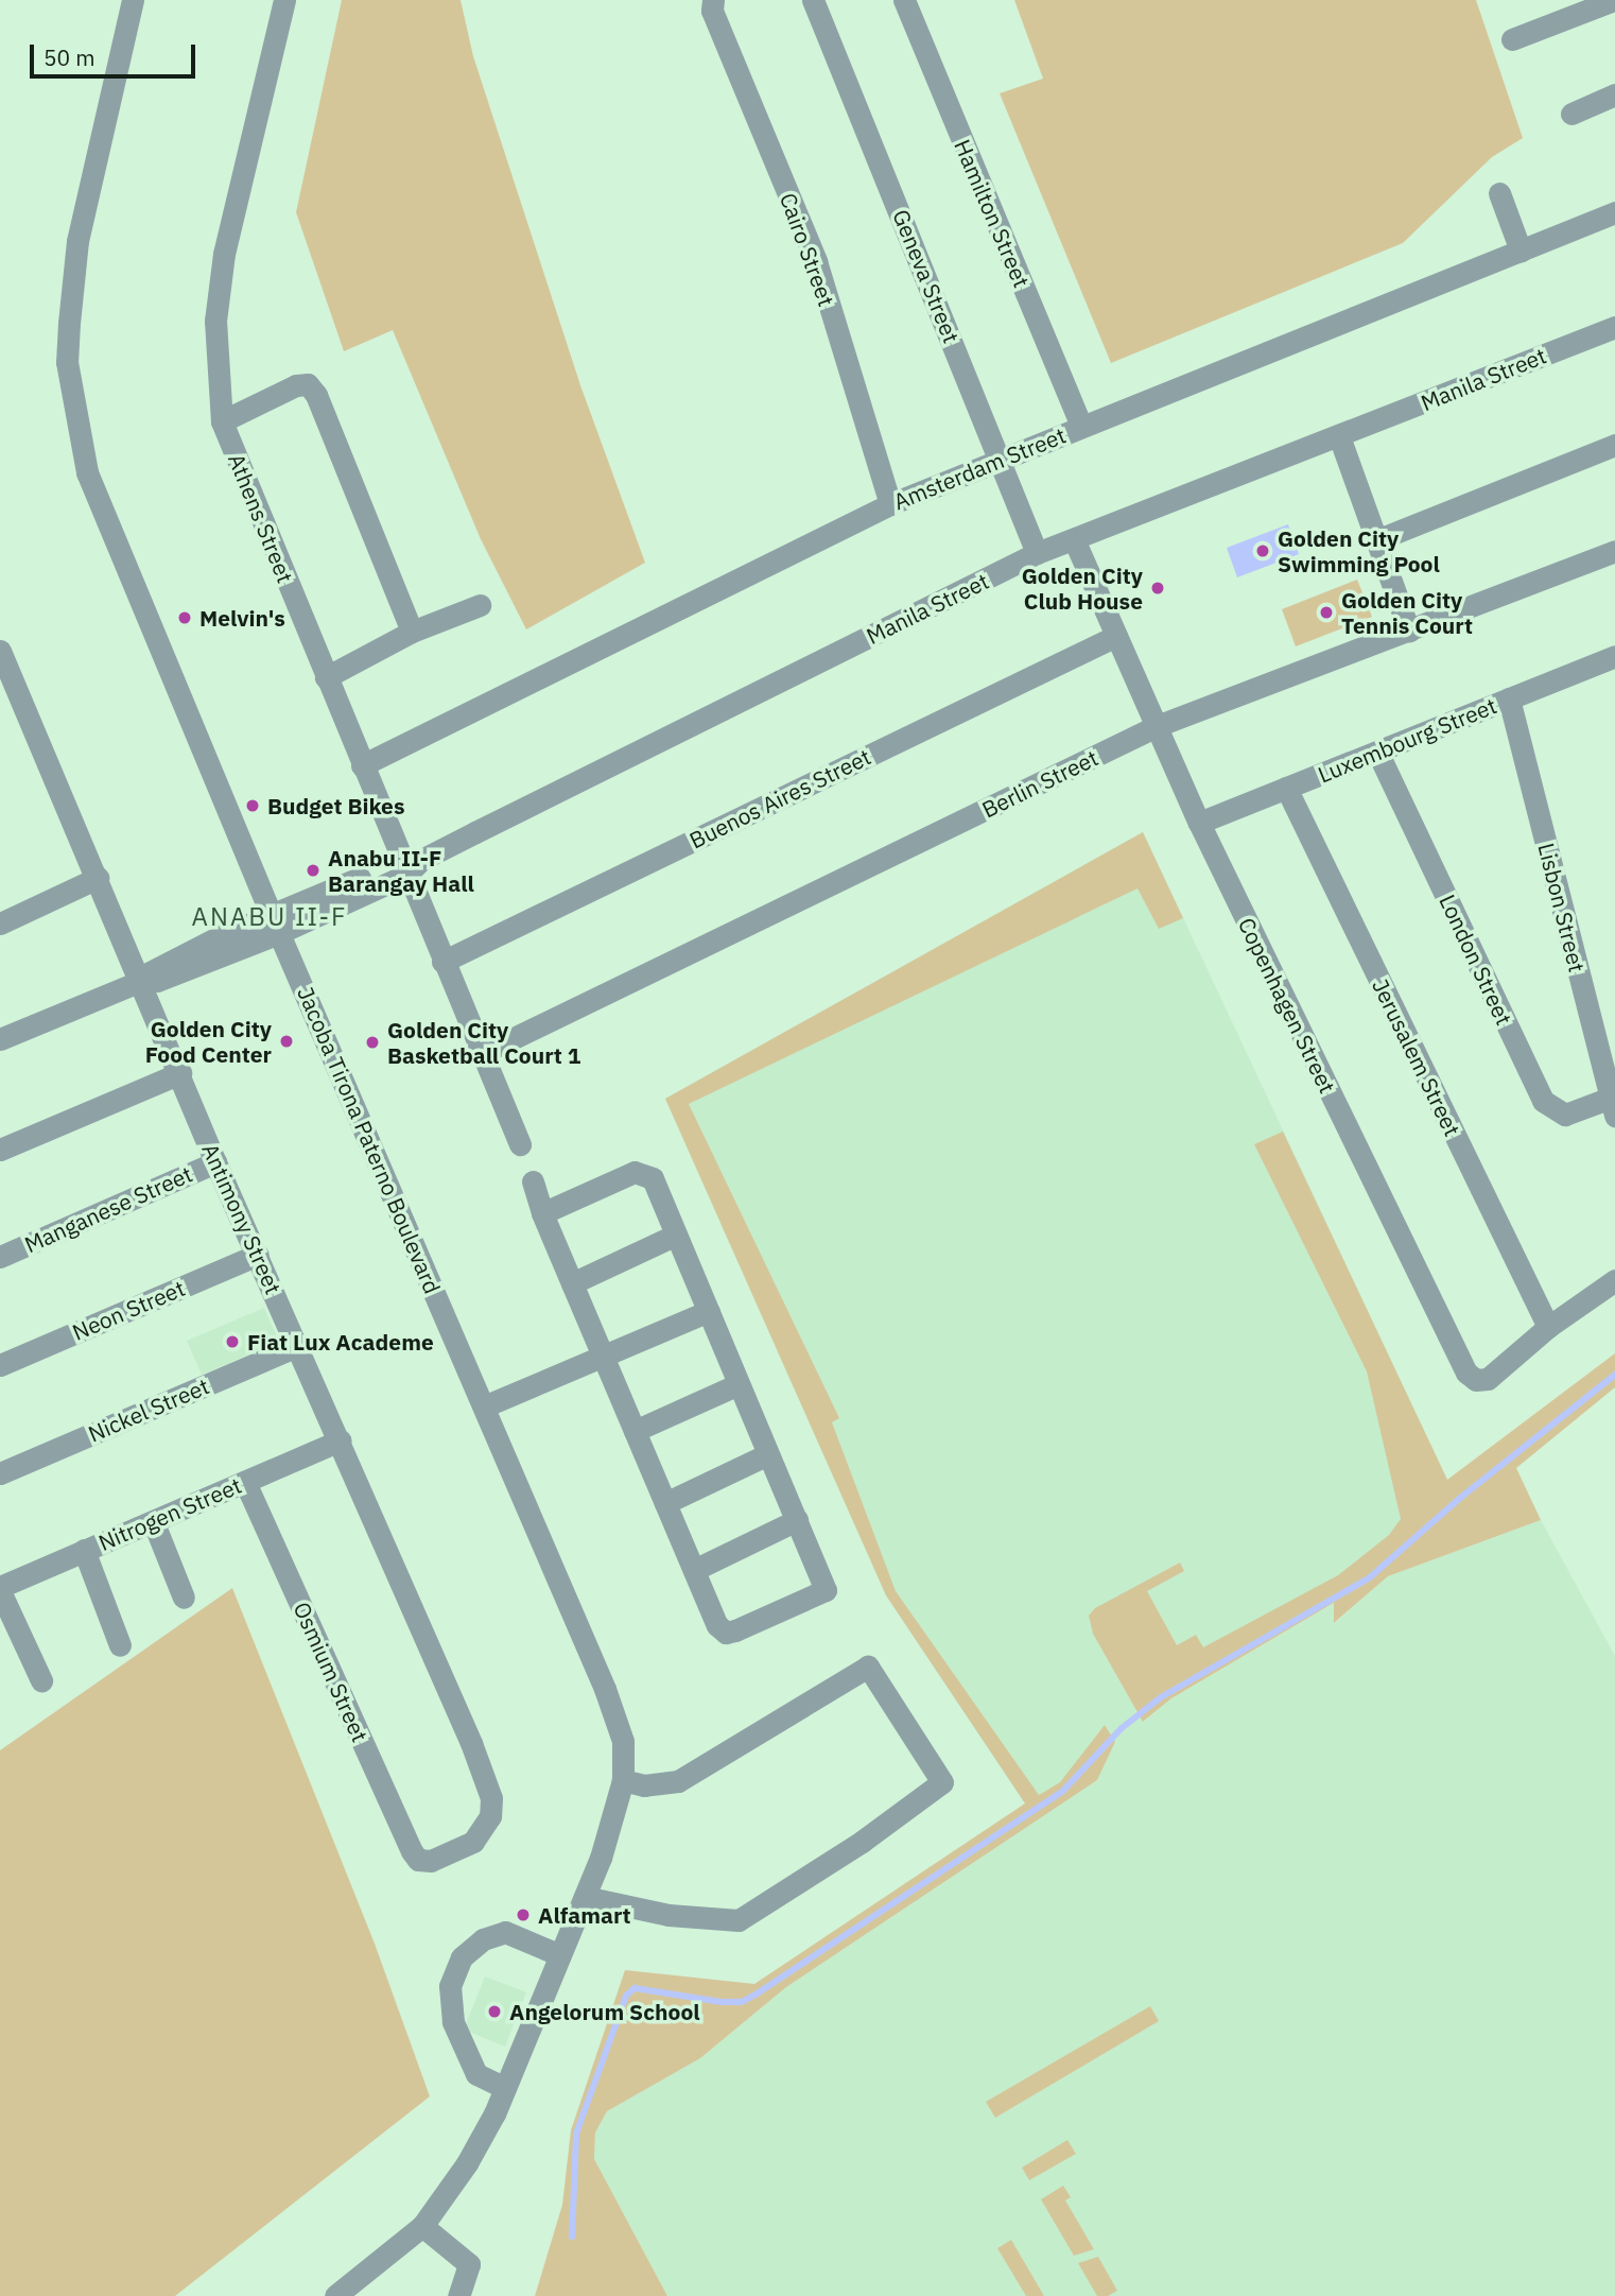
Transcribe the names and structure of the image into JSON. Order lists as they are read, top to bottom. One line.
{"streets":{"street":["Hamilton Street","Cairo Street","Geneva Street","Manila Street","Amsterdam Street","Athens Street","Luxembourg Street","Berlin Street","Buenos Aires Street","Lisbon Street","London Street","Copenhagen Street","Jerusalem Street","Jacoba Tirona Paterno Boulevard","Manganese Street","Antimony Street","Neon Street","Nickel Street","Nitrogen Street","Osmium Street"]},"crossings":[["Hamilton Street","Amsterdam Street"],["Cairo Street","Amsterdam Street"],["Geneva Street","Manila Street"],["Geneva Street","Amsterdam Street"],["Manila Street","Athens Street"],["Manila Street","Copenhagen Street"],["Manila Street","Jacoba Tirona Paterno Boulevard"],["Manila Street","Antimony Street"],["Amsterdam Street","Athens Street"],["Athens Street","Berlin Street"],["Athens Street","Buenos Aires Street"],["Luxembourg Street","Lisbon Street"],["Luxembourg Street","London Street"],["Luxembourg Street","Copenhagen Street"],["Luxembourg Street","Jerusalem Street"],["Berlin Street","Copenhagen Street"],["Buenos Aires Street","Copenhagen Street"],["Lisbon Street","London Street"],["Copenhagen Street","Jerusalem Street"],["Manganese Street","Antimony Street"],["Antimony Street","Neon Street"],["Antimony Street","Nickel Street"],["Antimony Street","Nitrogen Street"],["Antimony Street","Osmium Street"],["Nitrogen Street","Osmium Street"]],"districts":["ANABU II-F"],"places":["Golden City Swimming Pool","Golden City Club House","Golden City Tennis Court","Melvin's","Budget Bikes","Anabu II-F Barangay Hall","Golden City Food Center","Golden City Basketball Court 1","Fiat Lux Academe","Alfamart","Angelorum School"],"scale_bar":"50 m"}
